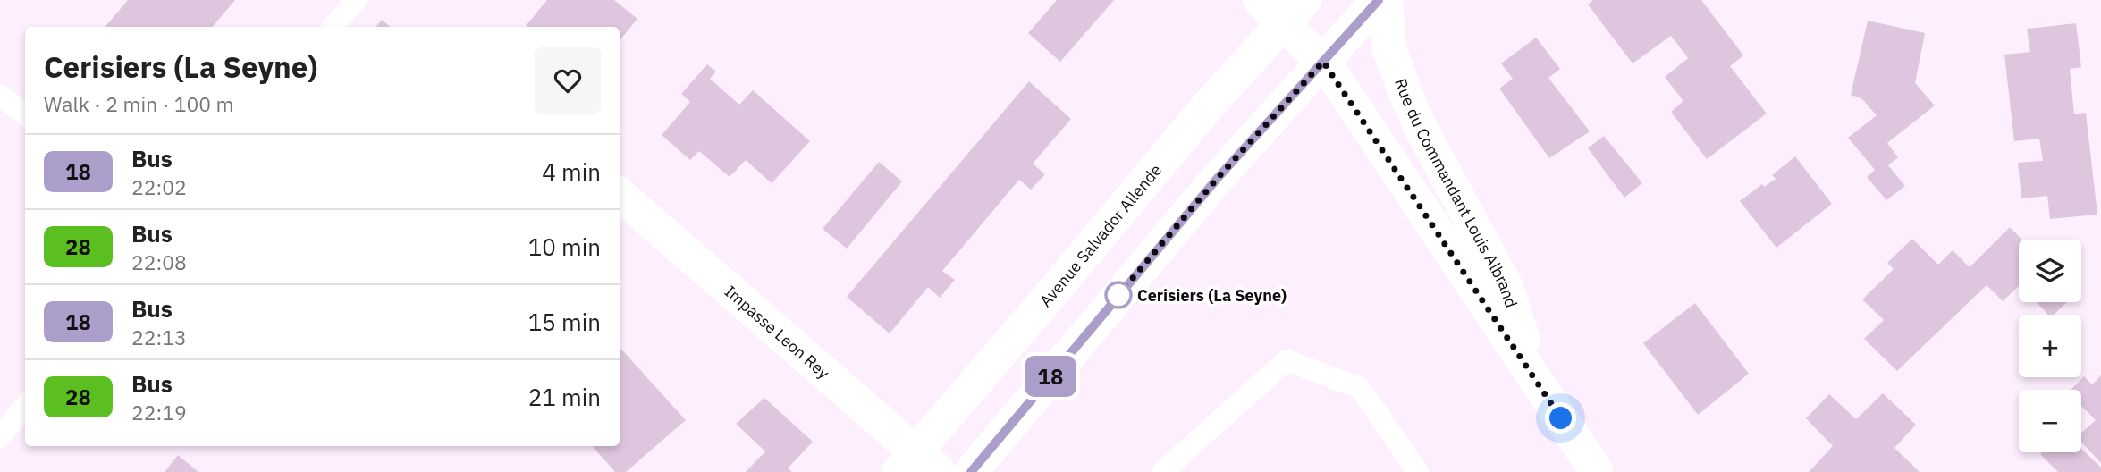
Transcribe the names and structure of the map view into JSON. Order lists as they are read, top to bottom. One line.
{"streets":{"street":["Rue du Commandant Louis Albrand","Avenue Salvador Allende","Impasse Leon Rey"]},"crossings":[["Rue du Commandant Louis Albrand","Avenue Salvador Allende"],["Avenue Salvador Allende","Impasse Leon Rey"]],"places":["Cerisiers (La Seyne)"],"lines":["bus line 18"],"page":{"on_map":"18","heading":["Cerisiers (La Seyne)","Walk · 2 min · 100 m"],"list":[{"mark":"18","name":"Bus","note":"22:02","value":"4 min"},{"mark":"28","name":"Bus","note":"22:08","value":"10 min"},{"mark":"18","name":"Bus","note":"22:13","value":"15 min"},{"mark":"28","name":"Bus","note":"22:19","value":"21 min"}],"map_buttons":["+","−"]}}
